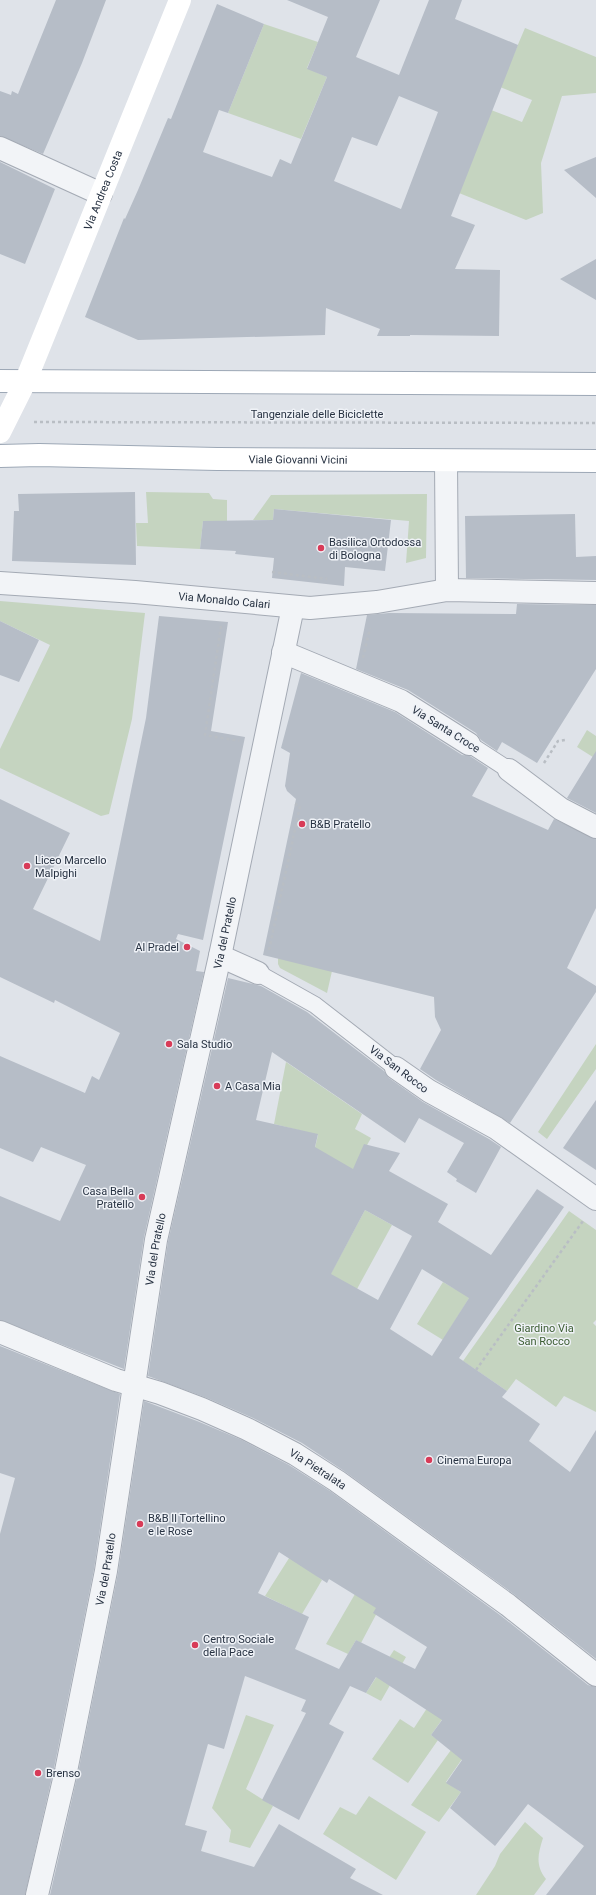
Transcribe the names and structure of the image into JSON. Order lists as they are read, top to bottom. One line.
{"streets":{"main road":["Via Andrea Costa","Viale Giovanni Vicini"],"street":["Via Monaldo Calari","Via Santa Croce","Via del Pratello","Via San Rocco","Via Pietralata"],"path":["Tangenziale delle Biciclette"]},"crossings":[["Via Monaldo Calari","Via del Pratello"],["Via Santa Croce","Via del Pratello"],["Via del Pratello","Via San Rocco"],["Via del Pratello","Via Pietralata"]],"parks":["Giardino Via San Rocco"],"places":["Basilica Ortodossa di Bologna","B&B Pratello","Liceo Marcello Malpighi","Al Pradel","Sala Studio","A Casa Mia","Casa Bella Pratello","Cinema Europa","B&B Il Tortellino e le Rose","Centro Sociale della Pace","Brenso"]}
